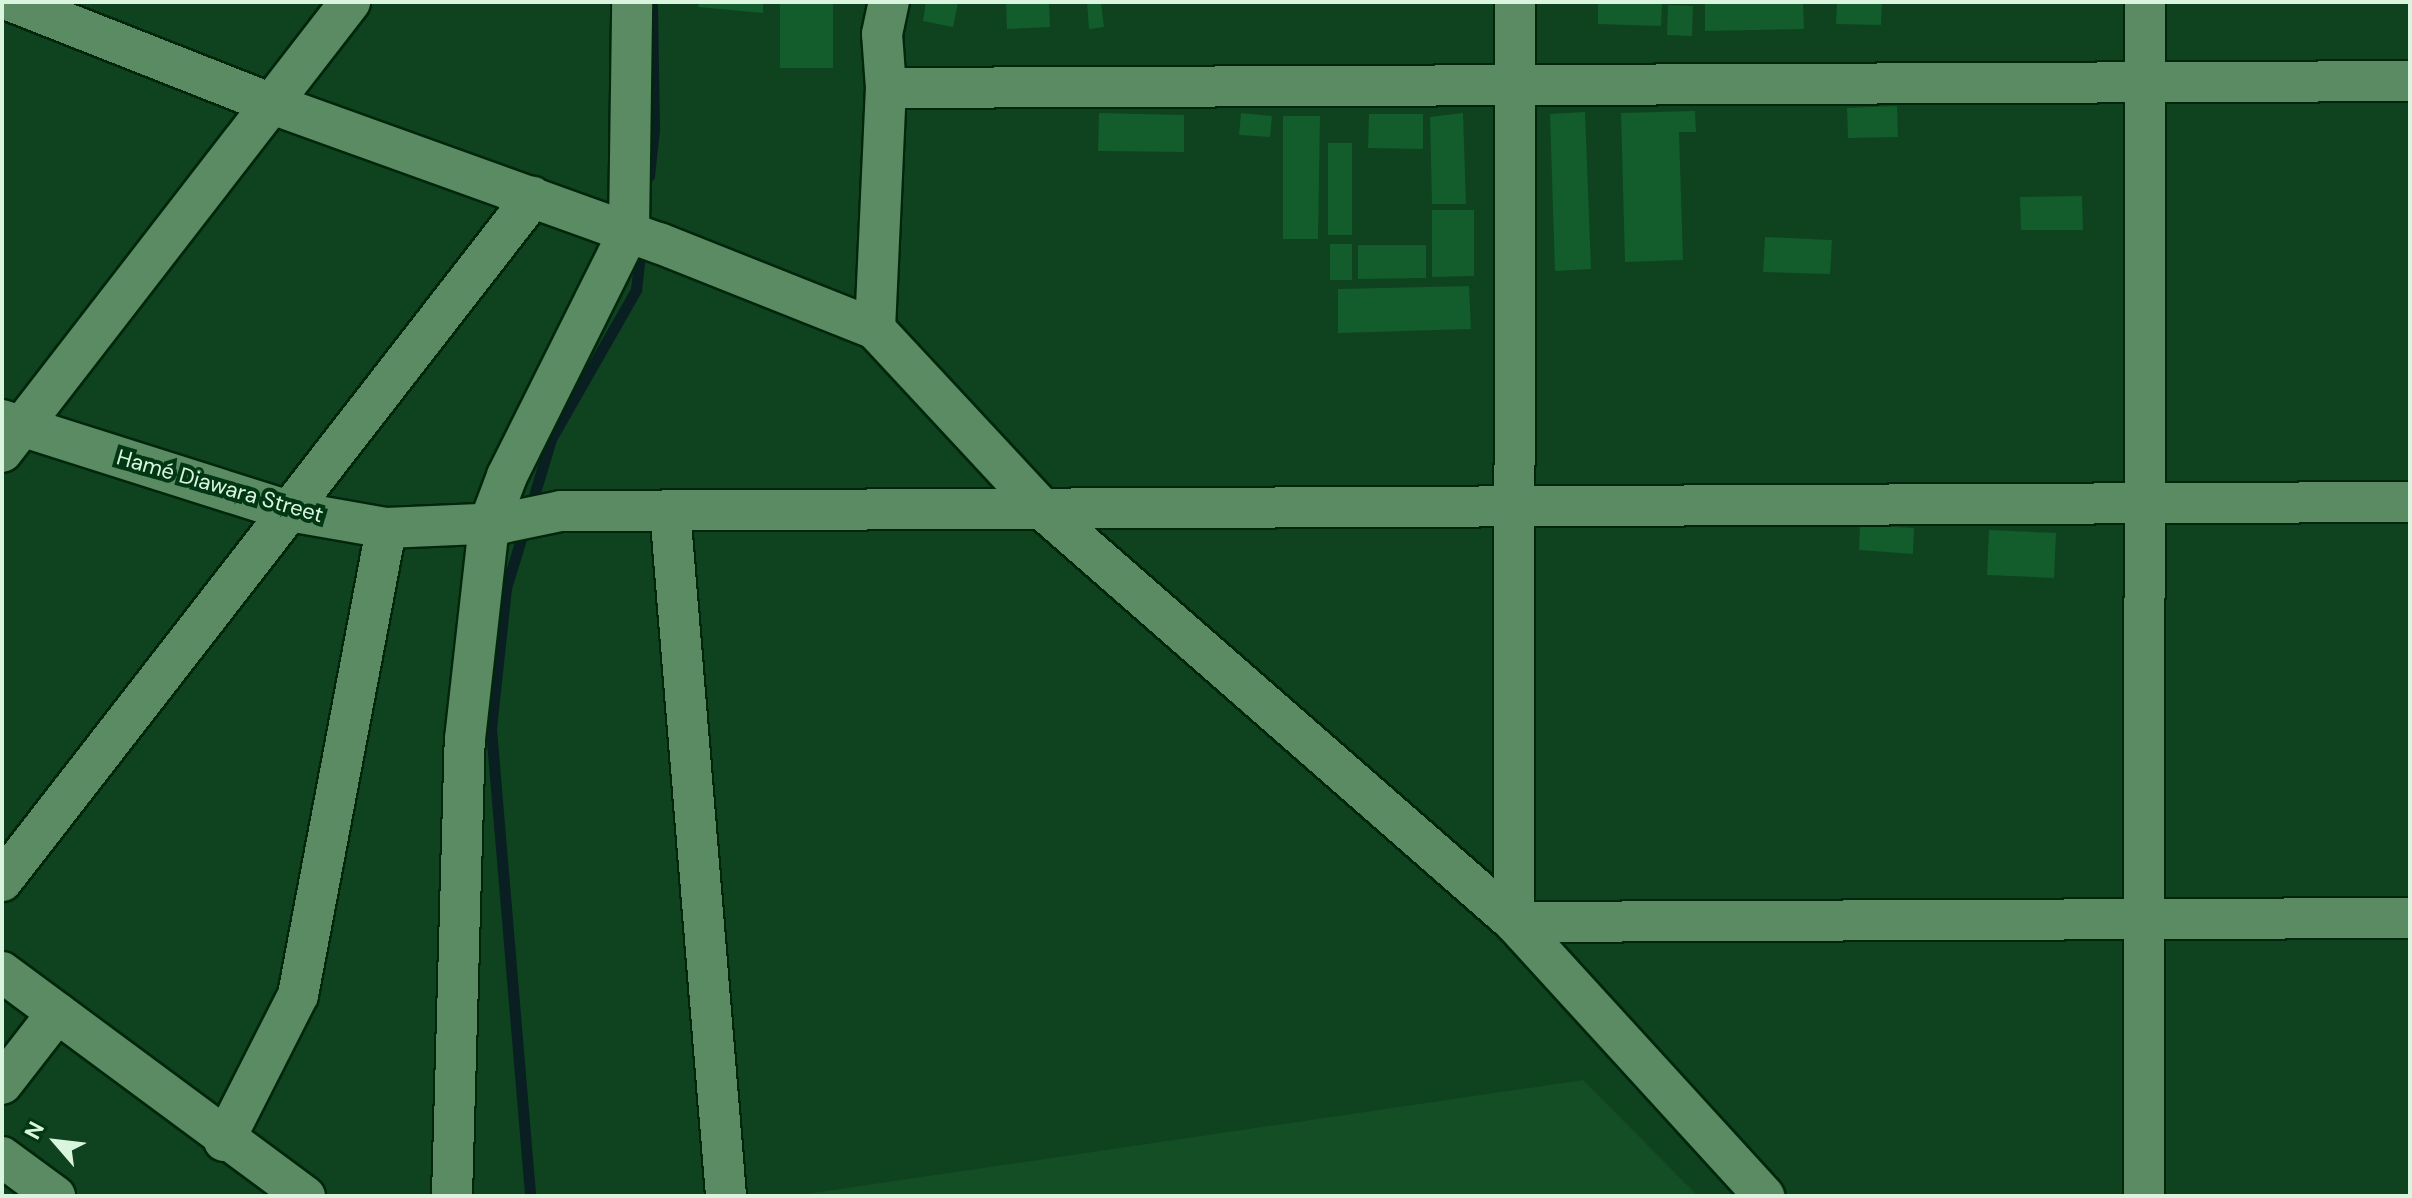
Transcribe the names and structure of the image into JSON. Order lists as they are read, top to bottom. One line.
{"streets":{"street":["Hamé Diawara Street"]},"north":"top left"}
